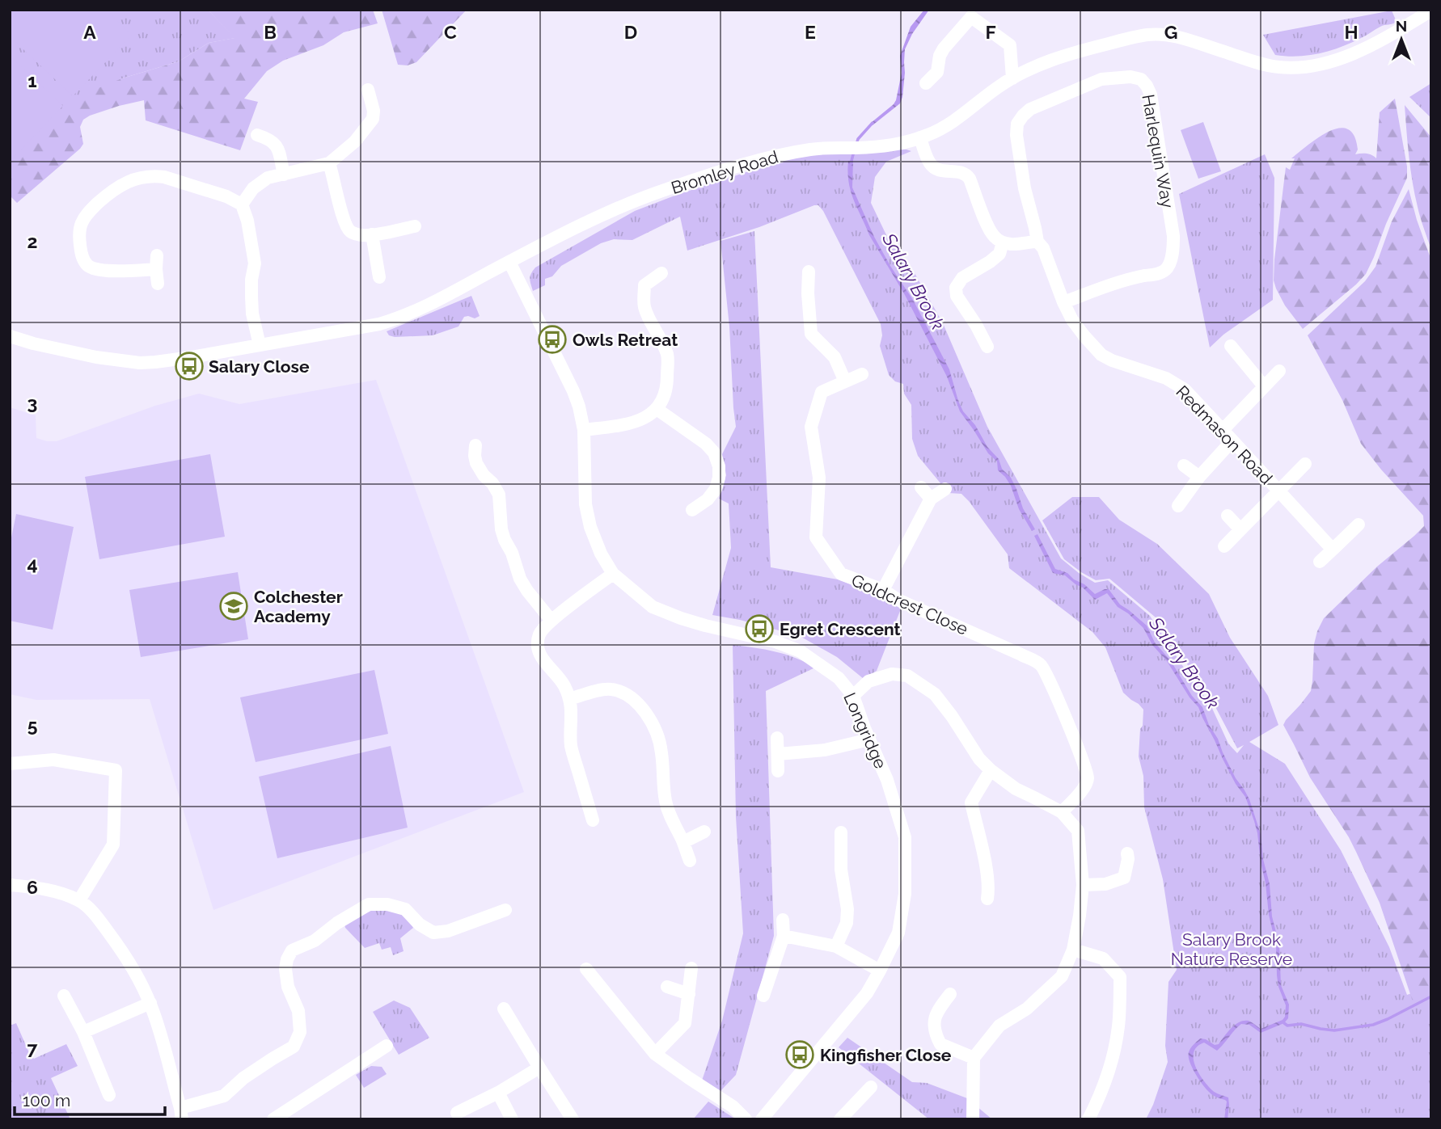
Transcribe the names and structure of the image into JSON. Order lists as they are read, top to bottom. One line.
{"streets":{"street":["Harlequin Way","Bromley Road","Redmason Road","Goldcrest Close","Longridge"]},"crossings":[["Harlequin Way","Redmason Road"],["Bromley Road","Longridge"]],"water":["Salary Brook"],"parks":["Salary Brook Nature Reserve"],"places":{"bus stop":["Owls Retreat","Salary Close","Egret Crescent","Kingfisher Close"],"school or university":["Colchester Academy"]},"scale_bar":"100 m","north":"top","grid":{"columns":["A","B","C","D","E","F","G","H"],"rows":["1","2","3","4","5","6","7"]}}
